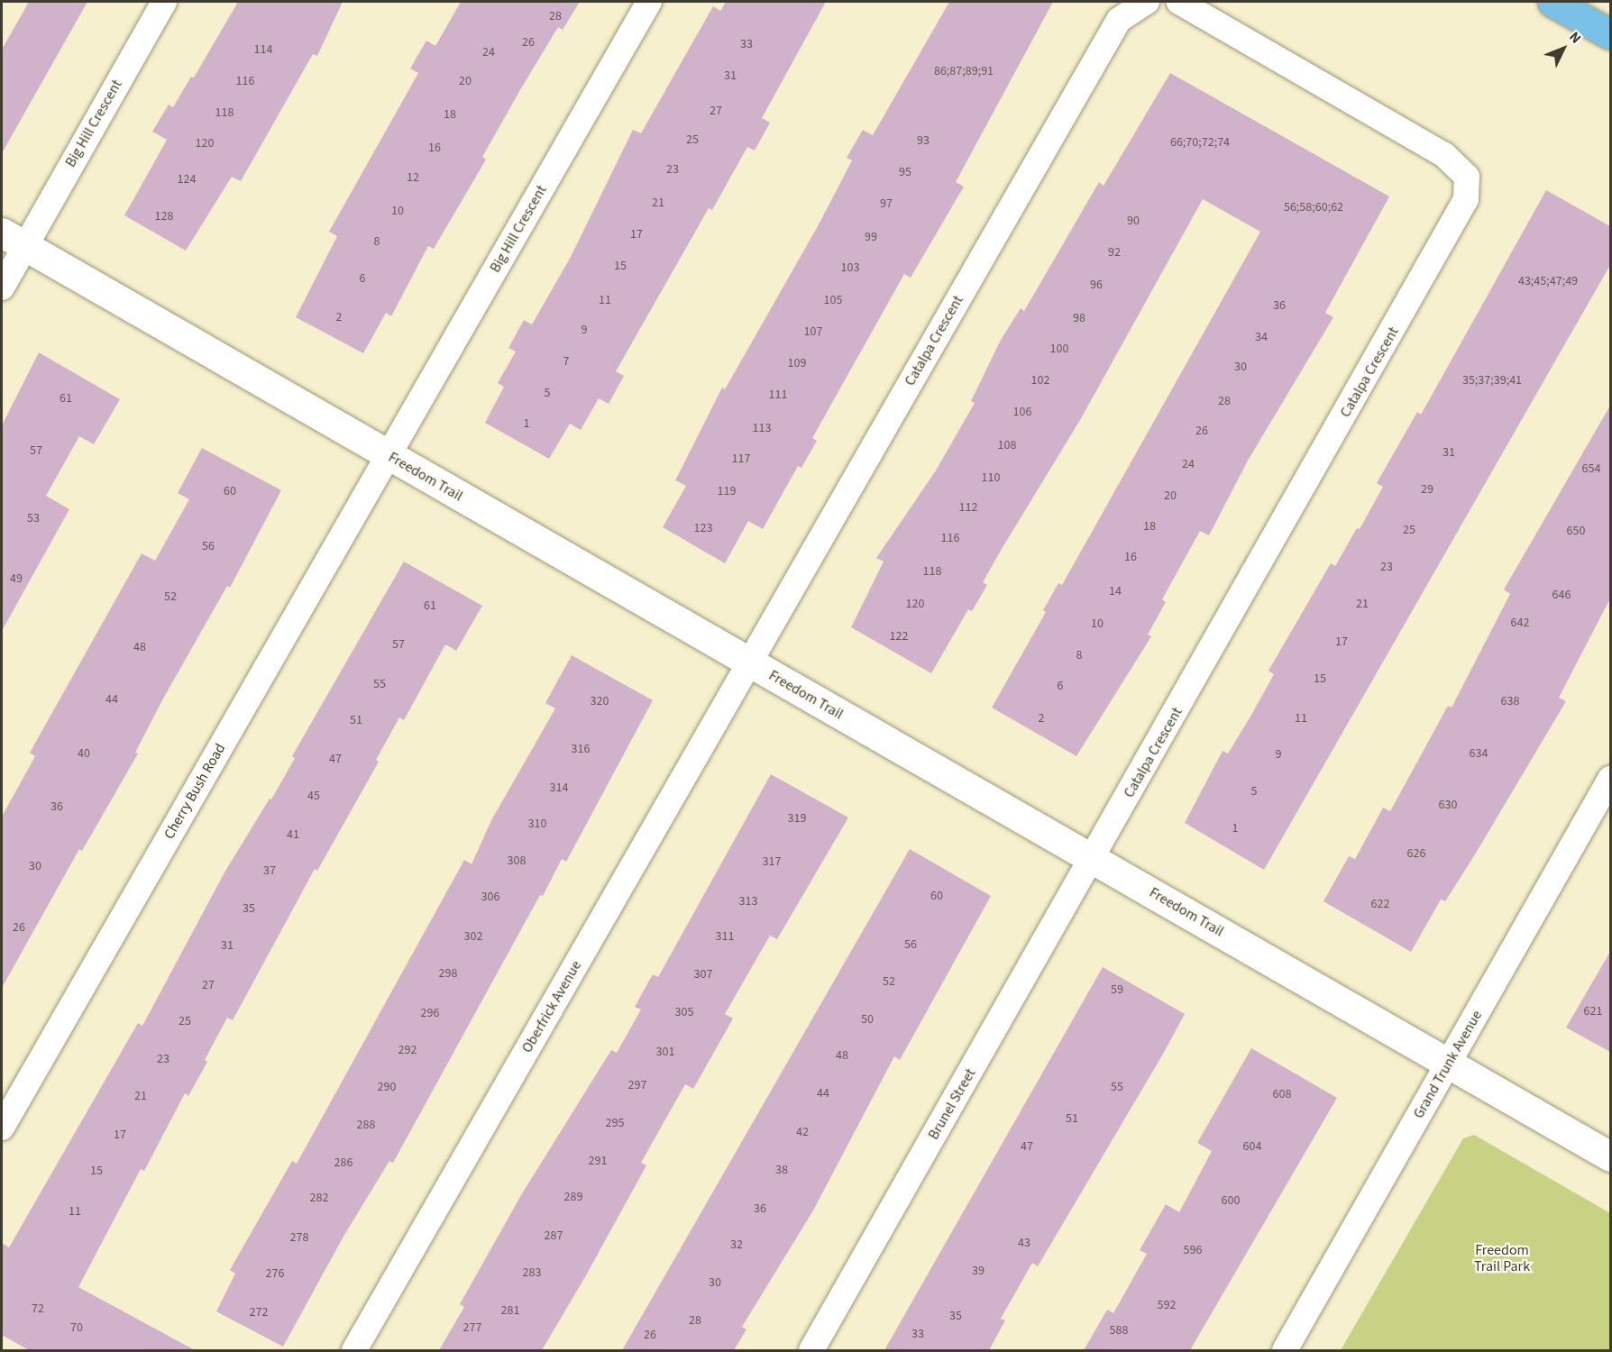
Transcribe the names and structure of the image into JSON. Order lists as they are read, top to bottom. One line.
{"streets":{"street":["Big Hill Crescent","Catalpa Crescent","Freedom Trail","Cherry Bush Road","Oberfrick Avenue","Grand Trunk Avenue","Brunel Street"]},"crossings":[["Big Hill Crescent","Freedom Trail"],["Big Hill Crescent","Cherry Bush Road"],["Catalpa Crescent","Freedom Trail"],["Catalpa Crescent","Oberfrick Avenue"],["Catalpa Crescent","Brunel Street"],["Freedom Trail","Cherry Bush Road"],["Freedom Trail","Oberfrick Avenue"],["Freedom Trail","Grand Trunk Avenue"],["Freedom Trail","Brunel Street"]],"parks":["Freedom Trail Park"],"house_numbers":["28","26","33","114","24","86;87;89;91","31","116","20","27","118","18","25","93","66;70;72;74","120","16","23","95","12","124","21","97","56;58;60;62","10","128","90","17","99","8","92","15","103","6","43;45;47;49","96","11","105","36","2","98","9","107","34","100","7","109","30","102","35;37;39;41","5","111","61","28","106","1","113","26","108","57","31","117","24","654","110","29","60","119","20","112","53","18","123","25","650","116","56","16","23","118","49","14","646","52","120","21","61","642","10","122","17","57","48","8","15","55","6","44","320","638","2","11","51","316","40","634","9","47","314","5","45","630","36","319","310","1","41","626","308","317","30","37","60","306","313","622","35","26","302","311","56","31","298","307","52","27","59","621","305","296","50","25","292","301","48","23","297","290","55","44","608","21","51","295","288","42","17","47","604","291","286","38","15","289","282","600","36","11","287","278","43","32","596","39","283","276","30","592","72","281","272","35","28","70","277","588","33","26"],"north":"top right"}
